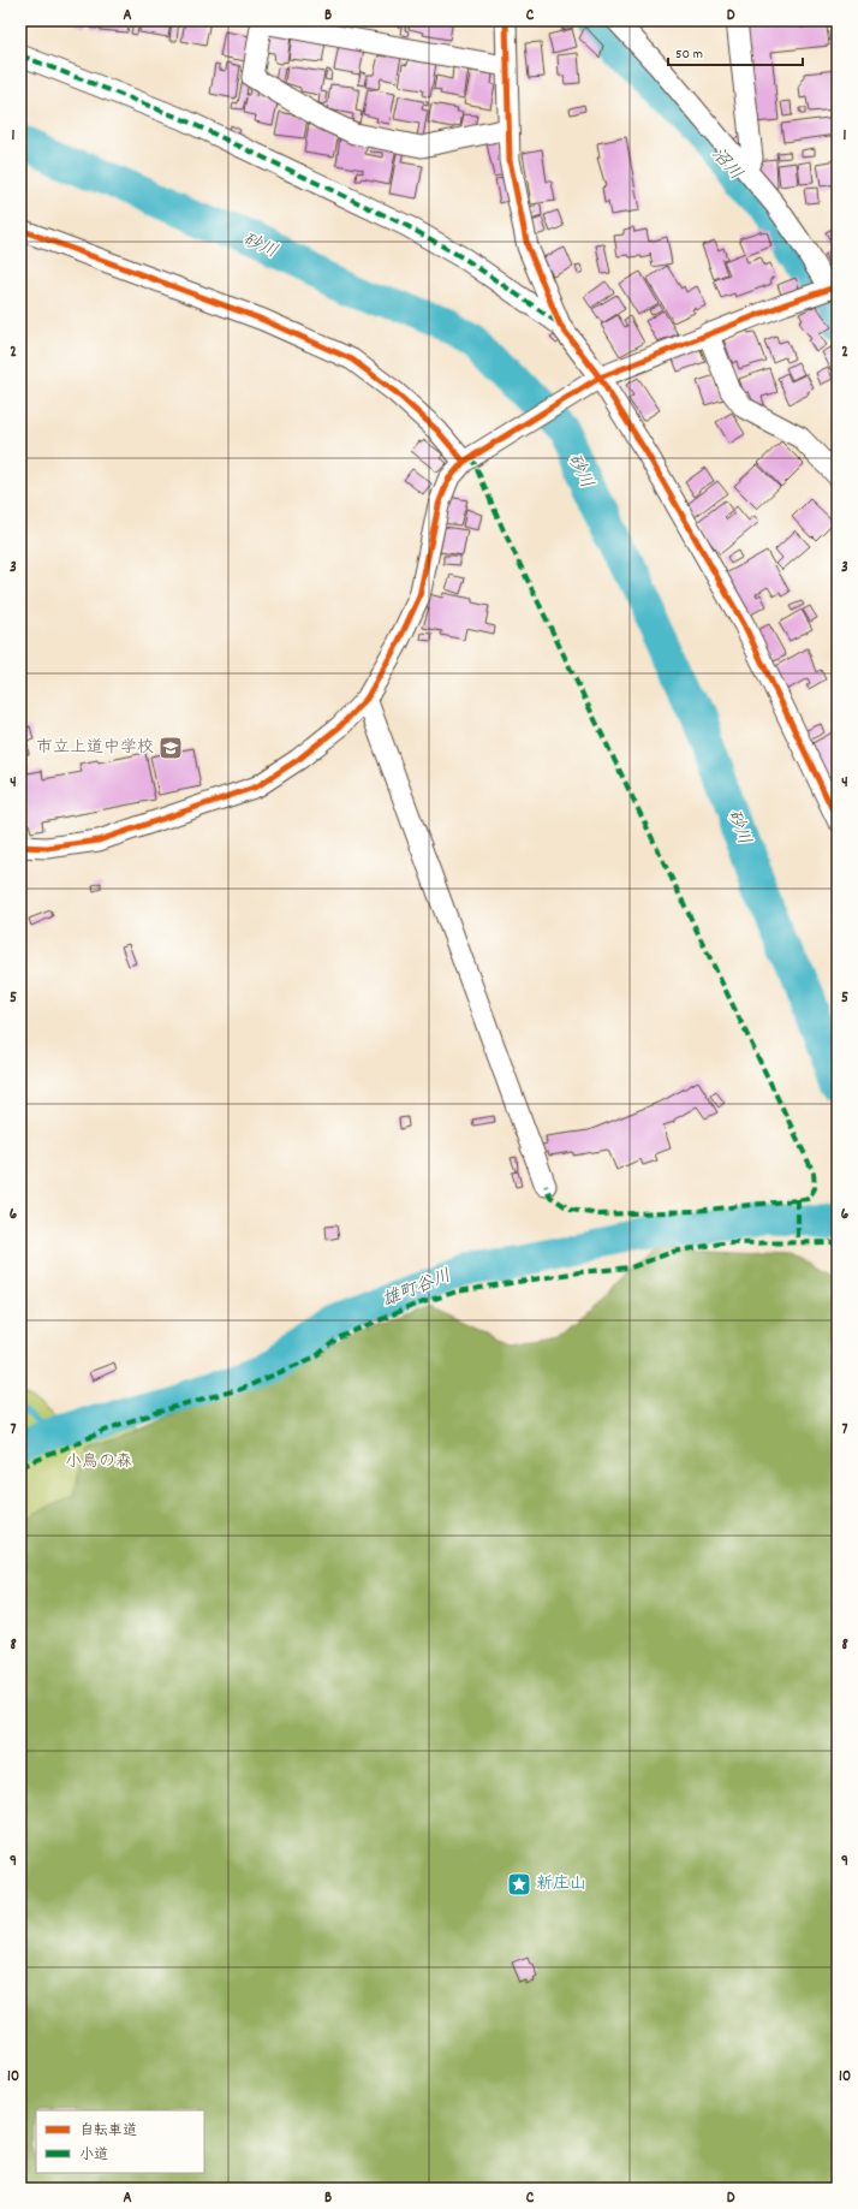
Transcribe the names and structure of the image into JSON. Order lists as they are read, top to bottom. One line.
{"water":["沼川","砂川","雄町谷川"],"parks":["小鳥の森"],"places":{"school or university":["市立上道中学校"],"place":["新庄山"]},"legend":["自転車道","小道"],"scale_bar":"50 m","grid":{"columns":["A","B","C","D"],"rows":["1","2","3","4","5","6","7","8","9","10"]}}
